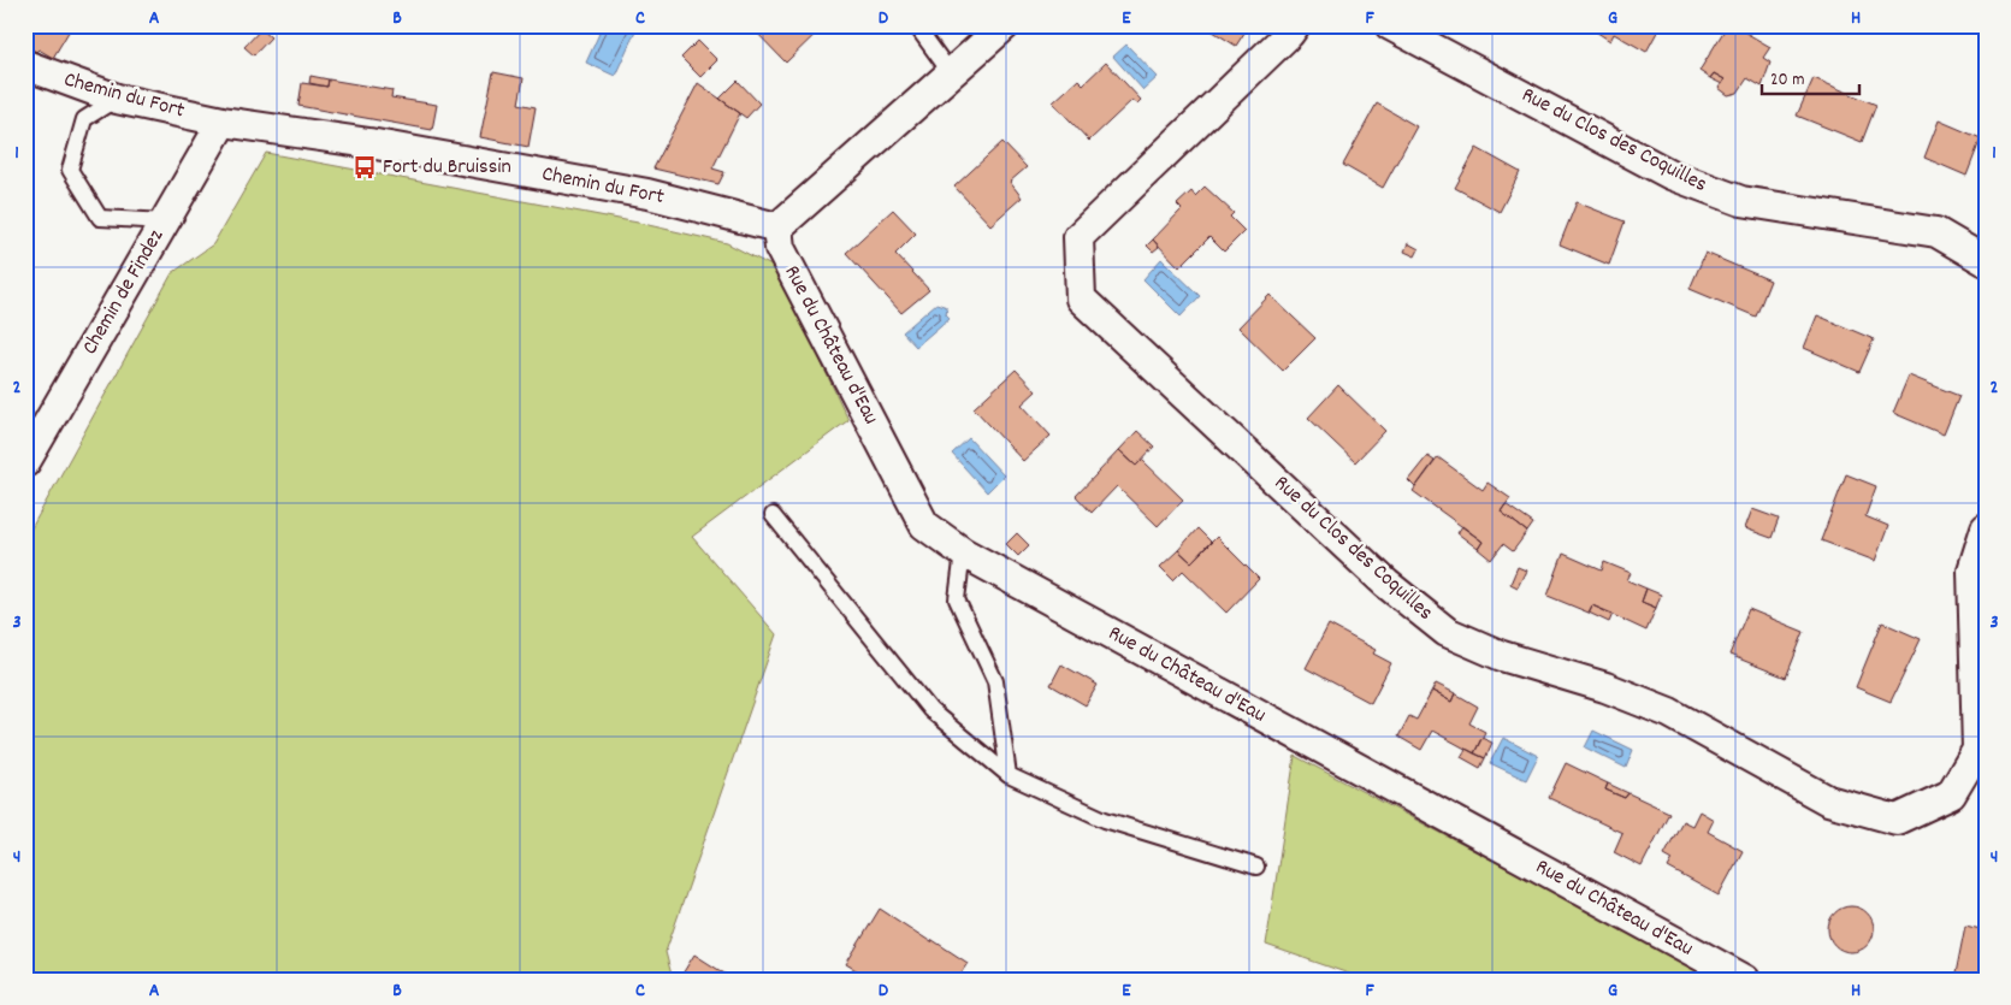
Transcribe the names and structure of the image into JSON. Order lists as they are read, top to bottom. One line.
{"streets":{"street":["Chemin du Fort","Rue du Clos des Coquilles","Chemin de Findez","Rue du Château d'Eau"]},"crossings":[["Chemin du Fort","Chemin de Findez"],["Chemin du Fort","Rue du Château d'Eau"]],"places":{"bus stop":["Fort du Bruissin"]},"scale_bar":"20 m","grid":{"columns":["A","B","C","D","E","F","G","H"],"rows":["1","2","3","4"]}}
